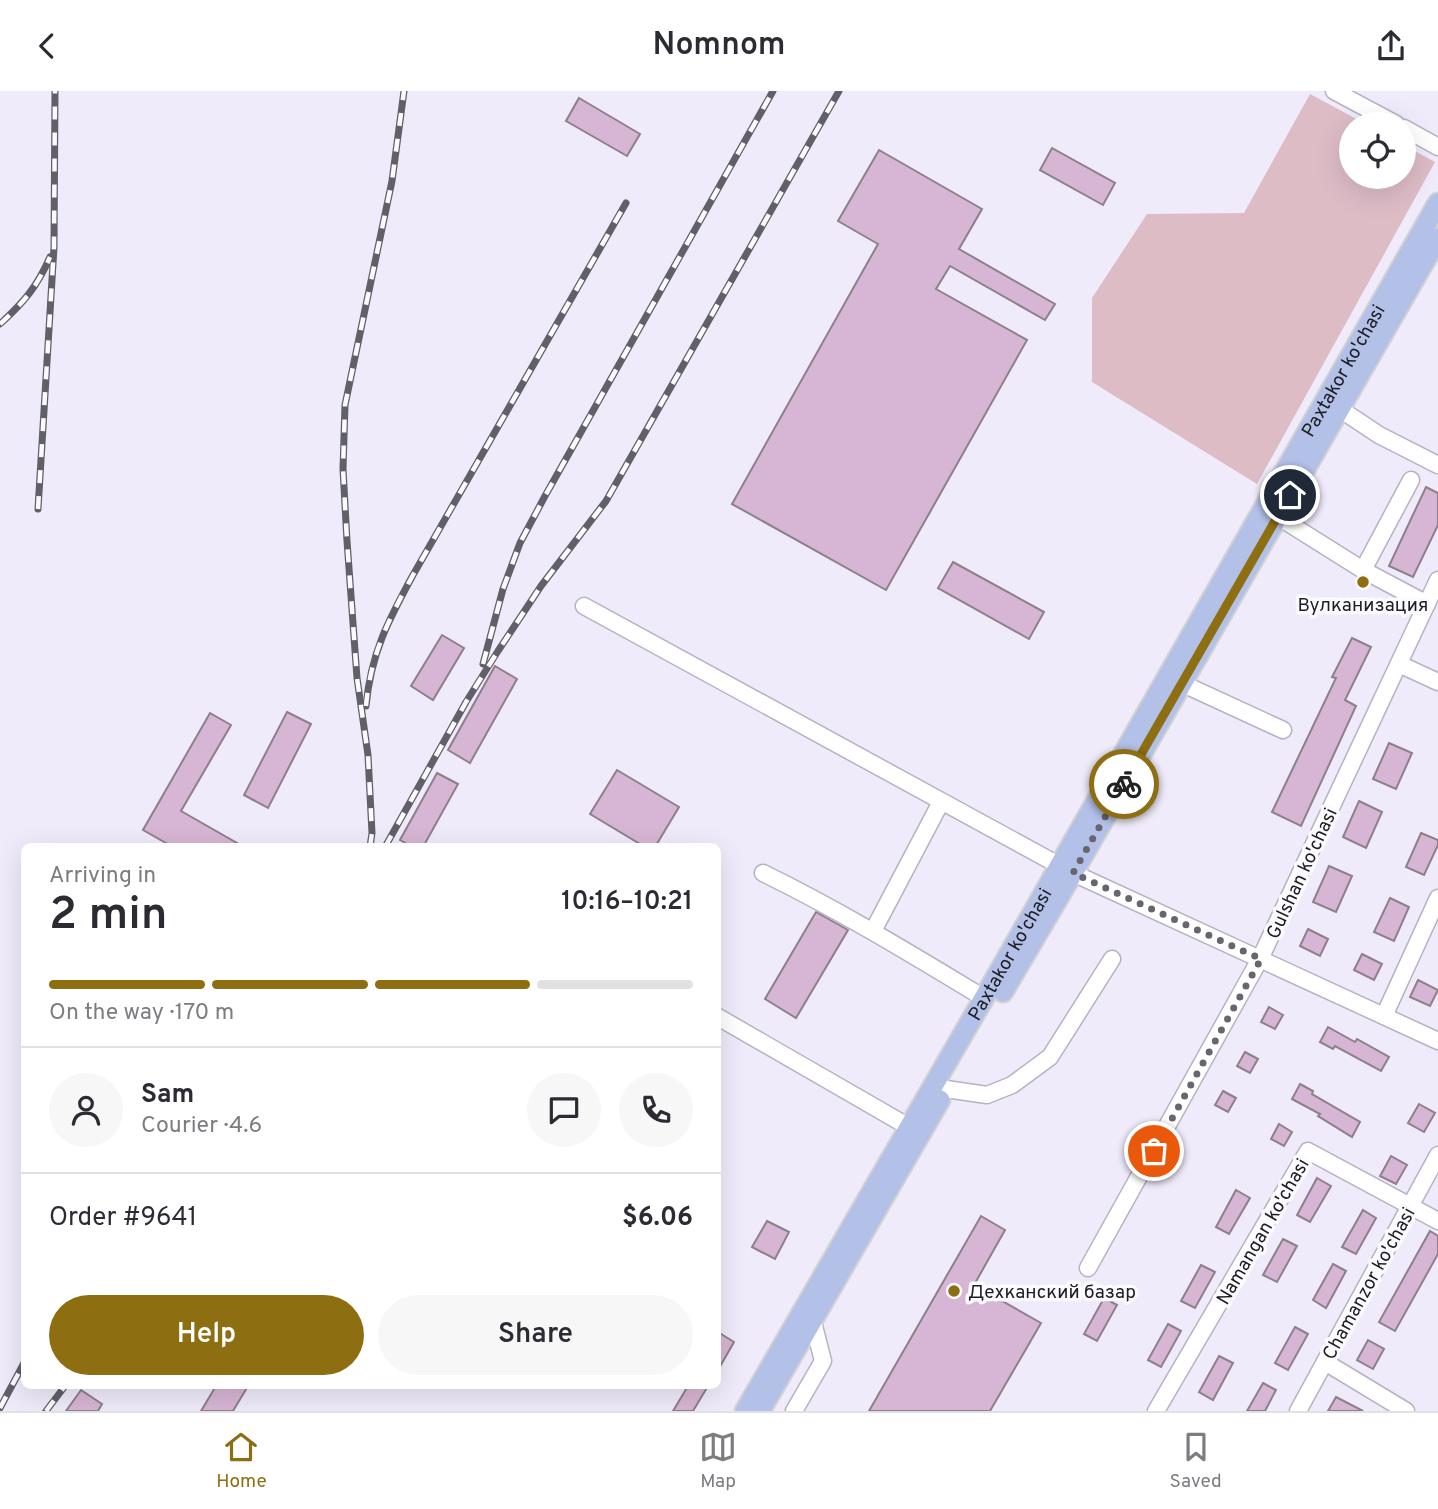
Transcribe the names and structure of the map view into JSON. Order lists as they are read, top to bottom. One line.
{"streets":{"main road":["Paxtakor ko'chasi"],"street":["Gulshan ko'chasi","Namangan ko'chasi","Chamanzor ko'chasi"]},"crossings":[["Namangan ko'chasi","Chamanzor ko'chasi"]],"places":["Вулканизация","Дехканский базар"],"page":{"header":"Nomnom","heading":["2 min","Arriving in","10:16–10:21"],"panel":["Sam","Courier · 4.6","Order #9641","$6.06"],"bar":"On the way · 170 m","buttons":["Help","Share"],"tabs":["Home","Map","Saved"]}}
